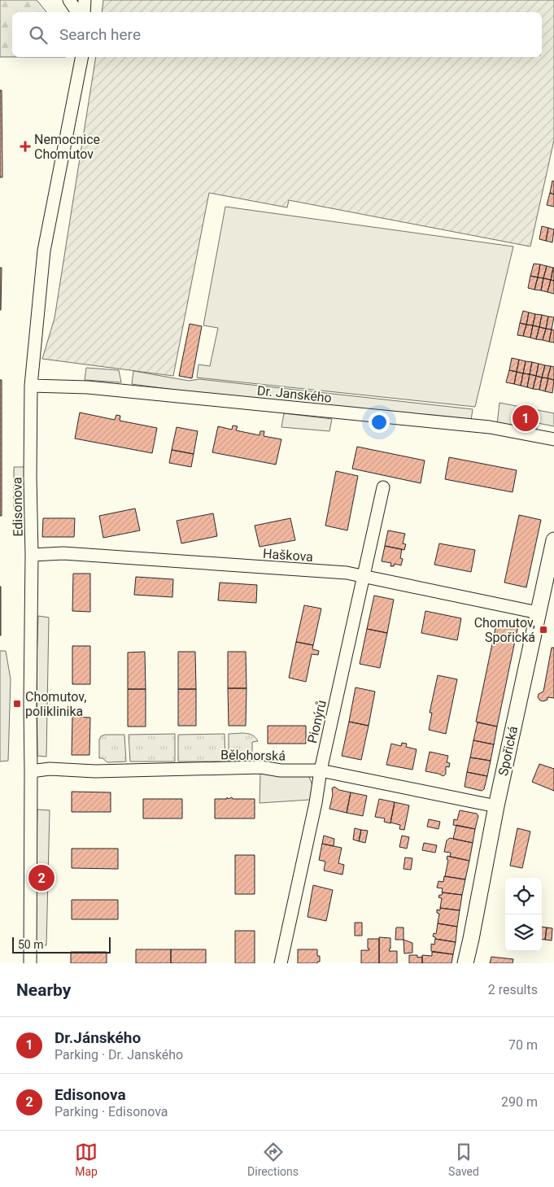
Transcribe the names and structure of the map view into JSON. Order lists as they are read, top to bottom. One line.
{"streets":{"street":["Dr. Janského","Edisonova","Haškova","Pionýrů","Spořická","Bělohorská"]},"crossings":[["Dr. Janského","Edisonova"],["Edisonova","Haškova"],["Edisonova","Bělohorská"],["Haškova","Pionýrů"],["Haškova","Spořická"],["Pionýrů","Bělohorská"],["Spořická","Bělohorská"]],"places":{"health":["Nemocnice Chomutov"],"transit":["Chomutov, Spořická","Chomutov, poliklinika"]},"scale_bar":"50 m","page":{"search":"Search here","pins":["1","2"],"scale":"50 m","heading":["Nearby","2 results"],"list":[{"mark":"1","name":"Dr.Jánského","note":"Parking · Dr. Janského","value":"70 m"},{"mark":"2","name":"Edisonova","note":"Parking · Edisonova","value":"290 m"}],"nav":["Map","Directions","Saved"]}}
